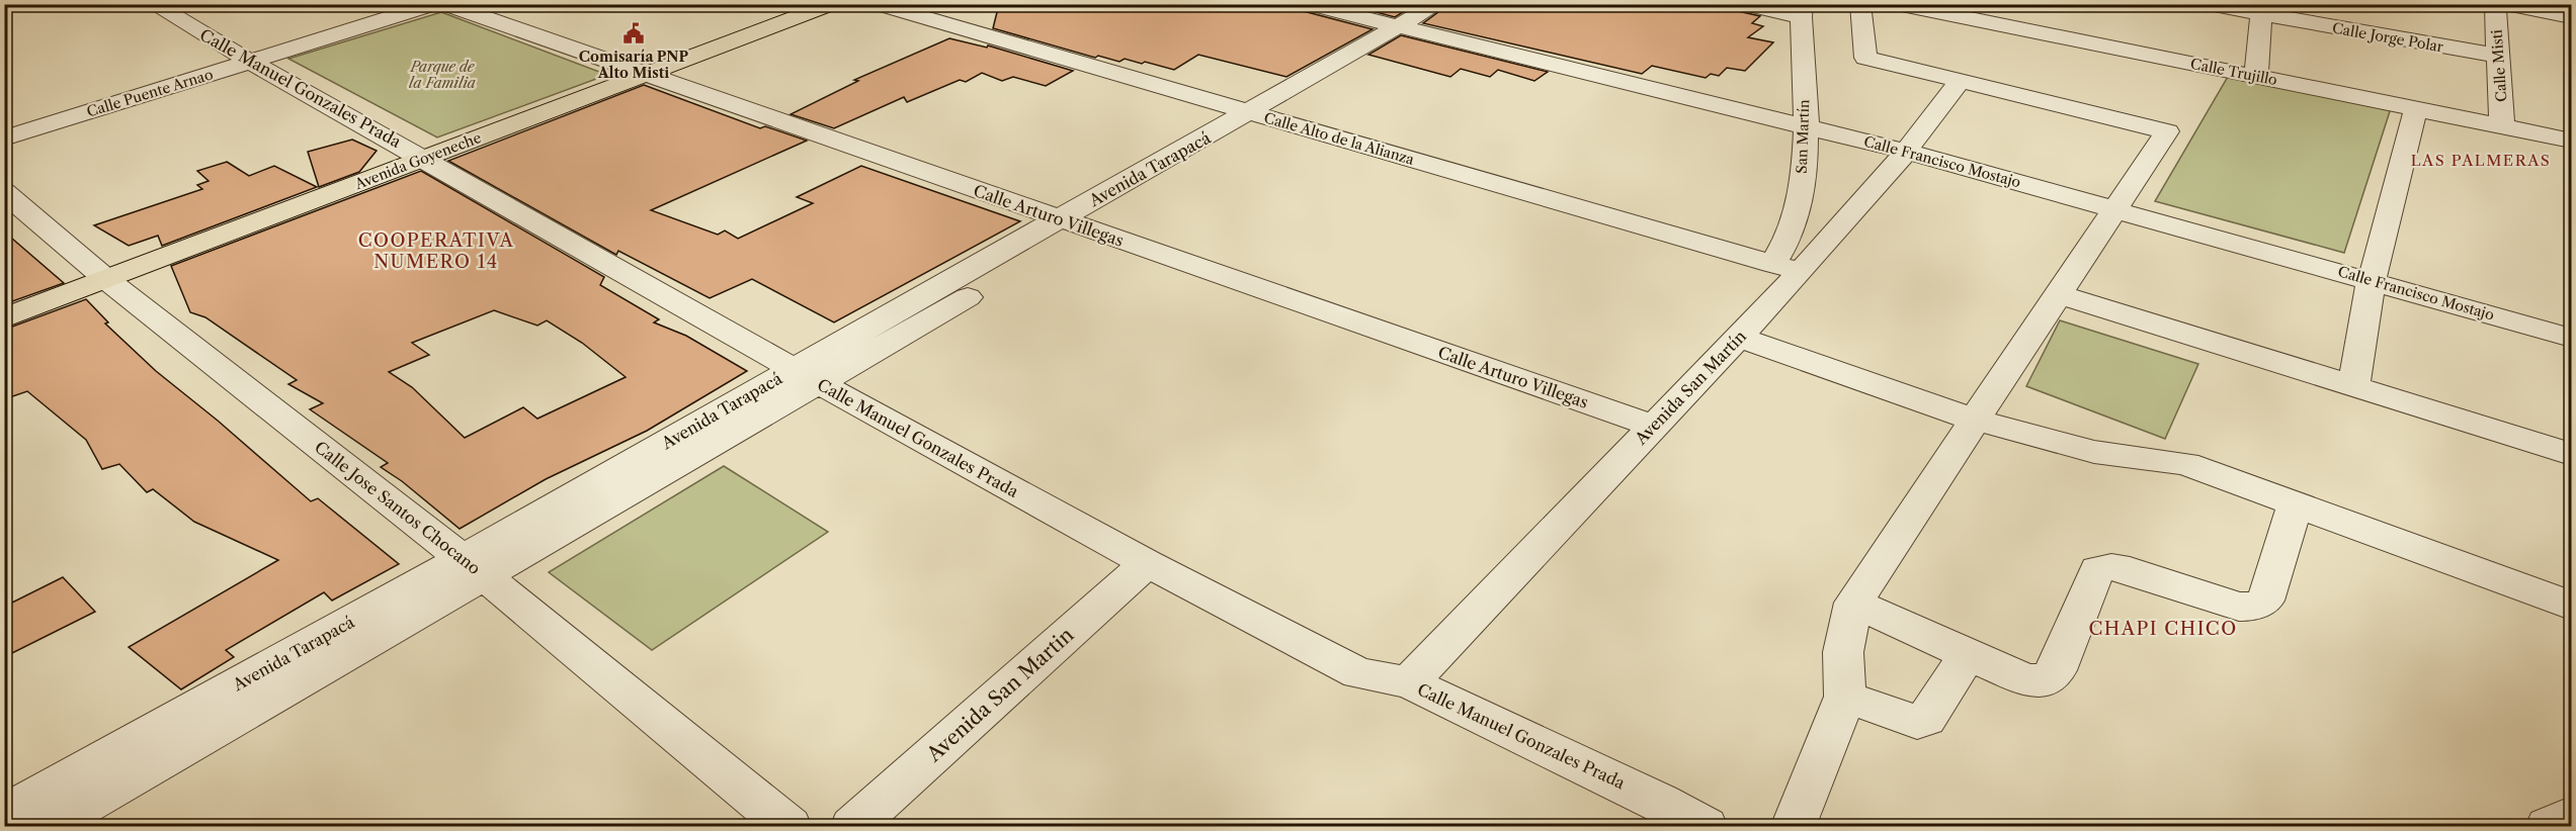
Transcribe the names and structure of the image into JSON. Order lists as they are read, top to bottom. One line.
{"streets":{"main road":["Avenida Goyeneche"],"street":["Calle Jorge Polar","Calle Misti","Calle Trujillo","Calle Manuel Gonzales Prada","Calle Puente Arnao","San Martín","Calle Alto de la Alianza","Calle Francisco Mostajo","Avenida Tarapacá","Calle Arturo Villegas","Avenida San Martín","Calle Jose Santos Chocano","Avenida San Martin"]},"crossings":[["Calle Jorge Polar","Calle Misti"],["Calle Misti","Calle Trujillo"],["Calle Manuel Gonzales Prada","Calle Puente Arnao"],["Calle Manuel Gonzales Prada","Avenida Goyeneche"],["Calle Manuel Gonzales Prada","Avenida Tarapacá"],["Calle Manuel Gonzales Prada","Avenida San Martín"],["Calle Manuel Gonzales Prada","Avenida San Martin"],["San Martín","Calle Alto de la Alianza"],["San Martín","Calle Francisco Mostajo"],["Calle Alto de la Alianza","Avenida Tarapacá"],["Calle Alto de la Alianza","Avenida San Martín"],["Avenida Goyeneche","Calle Arturo Villegas"],["Avenida Goyeneche","Calle Jose Santos Chocano"],["Calle Francisco Mostajo","Avenida Tarapacá"],["Calle Francisco Mostajo","Avenida San Martín"],["Avenida Tarapacá","Calle Arturo Villegas"],["Avenida Tarapacá","Calle Jose Santos Chocano"],["Calle Arturo Villegas","Avenida San Martín"]],"districts":["LAS PALMERAS","COOPERATIVA NUMERO 14","CHAPI CHICO"],"parks":["Parque de la Familia"],"places":{"public building":["Comisaría PNP Alto Misti"]}}
